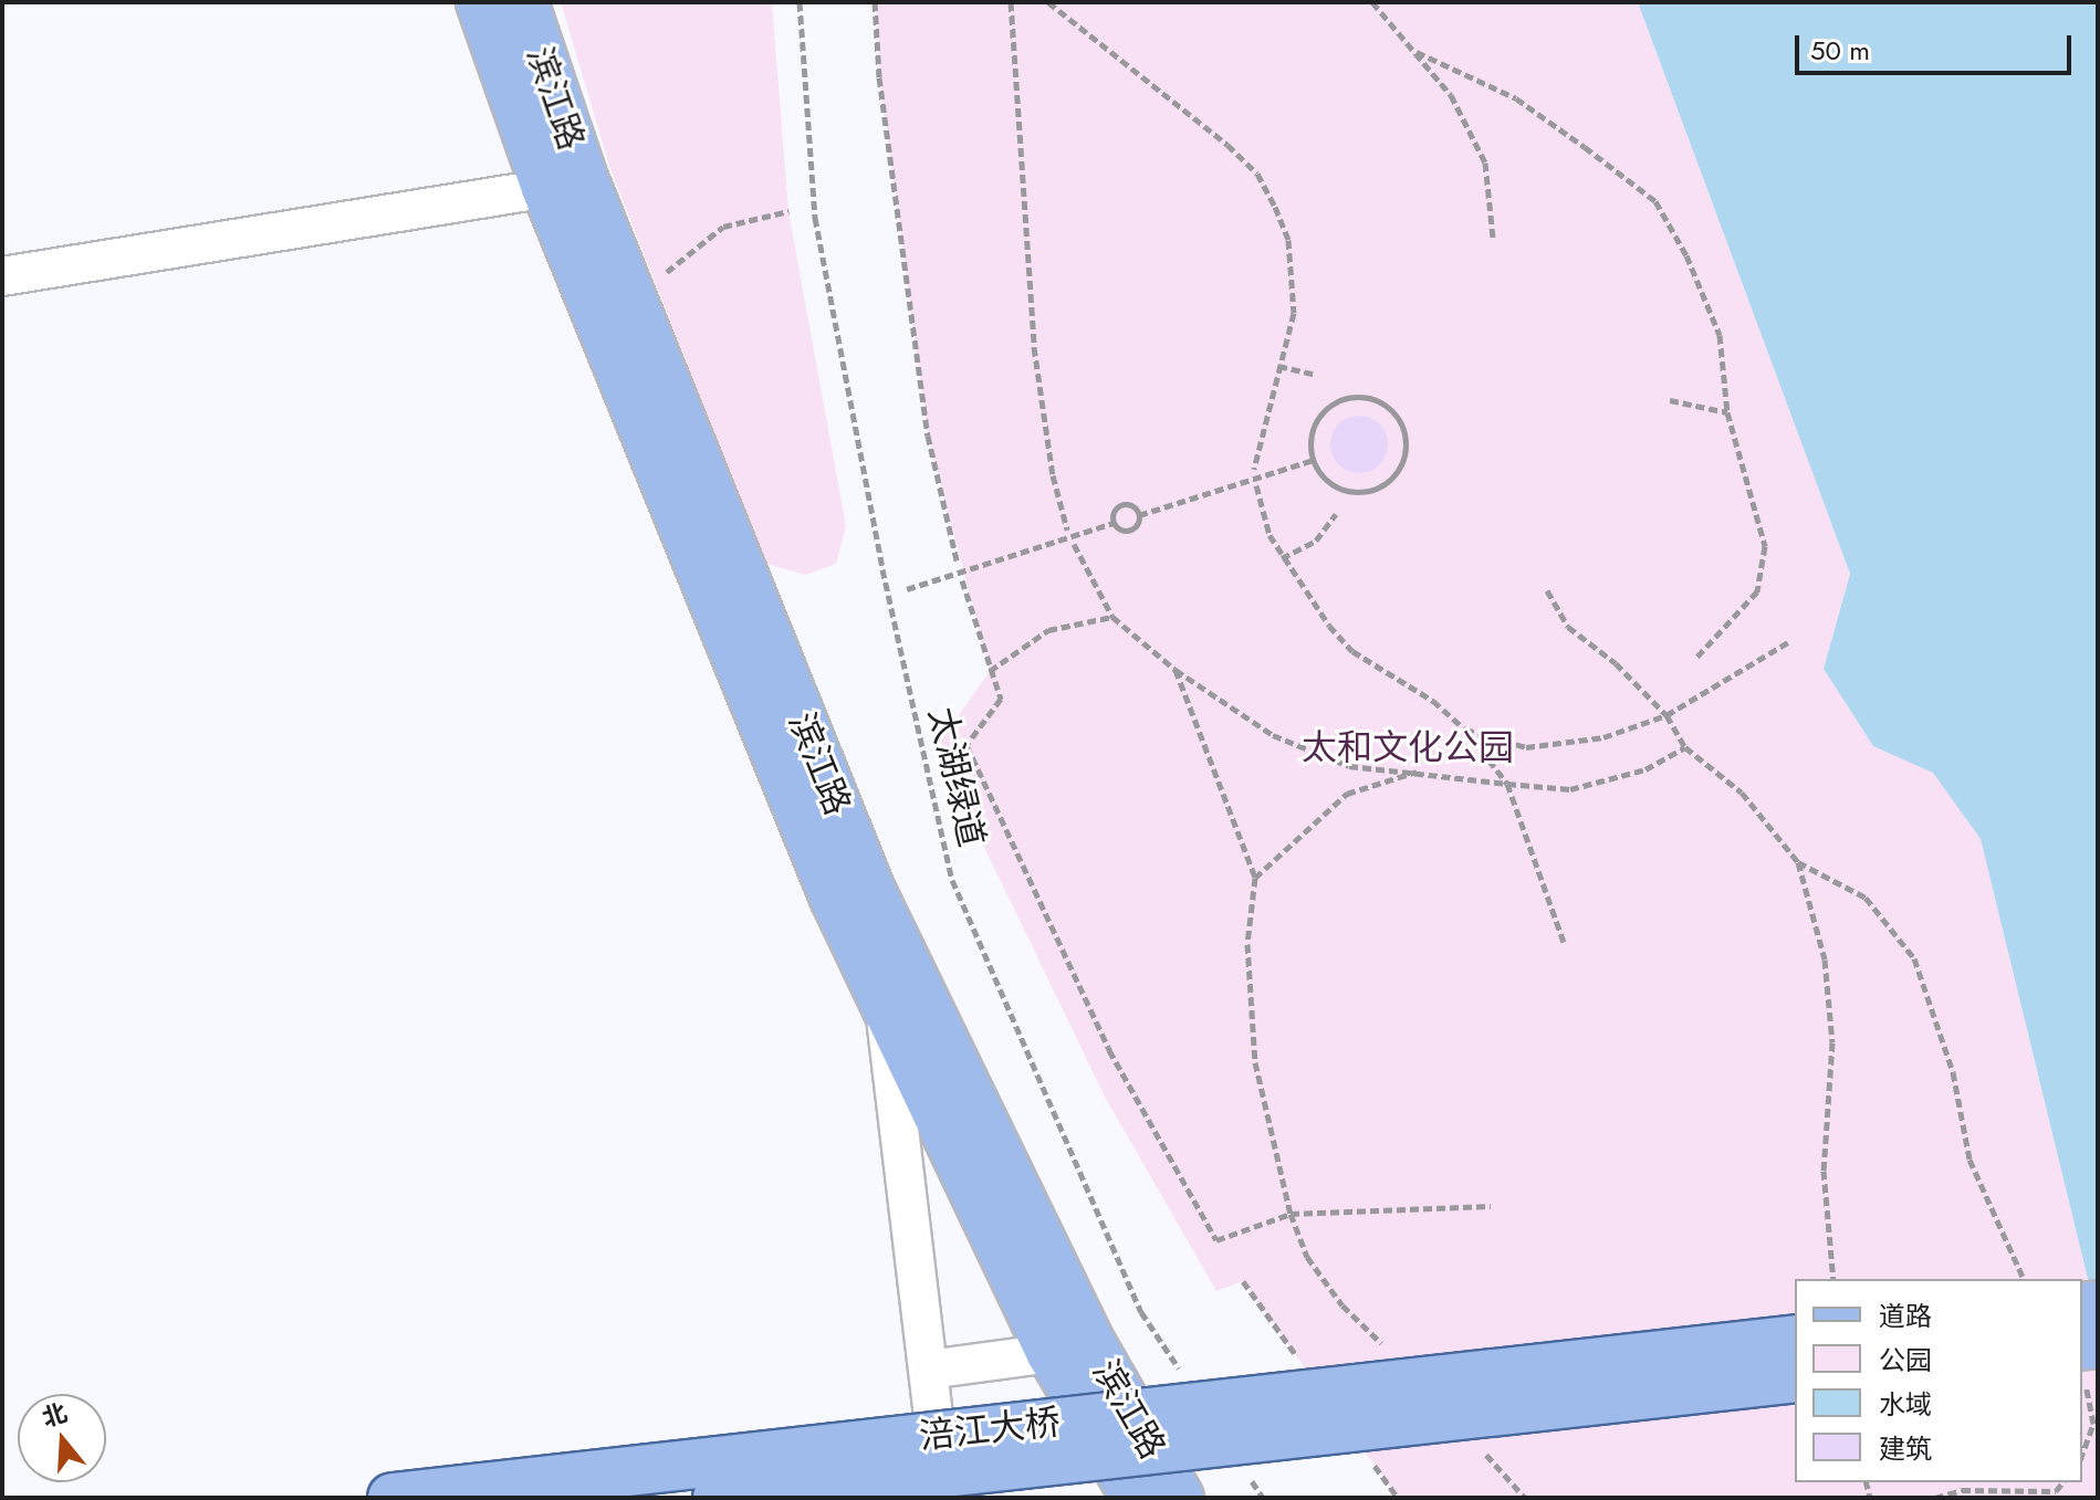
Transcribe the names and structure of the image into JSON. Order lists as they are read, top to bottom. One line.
{"streets":{"main road":["滨江路","涪江大桥"],"path":["太湖绿道"]},"parks":["太和文化公园"],"legend":["道路","公园","水域","建筑"],"scale_bar":"50 m","north":"top"}
